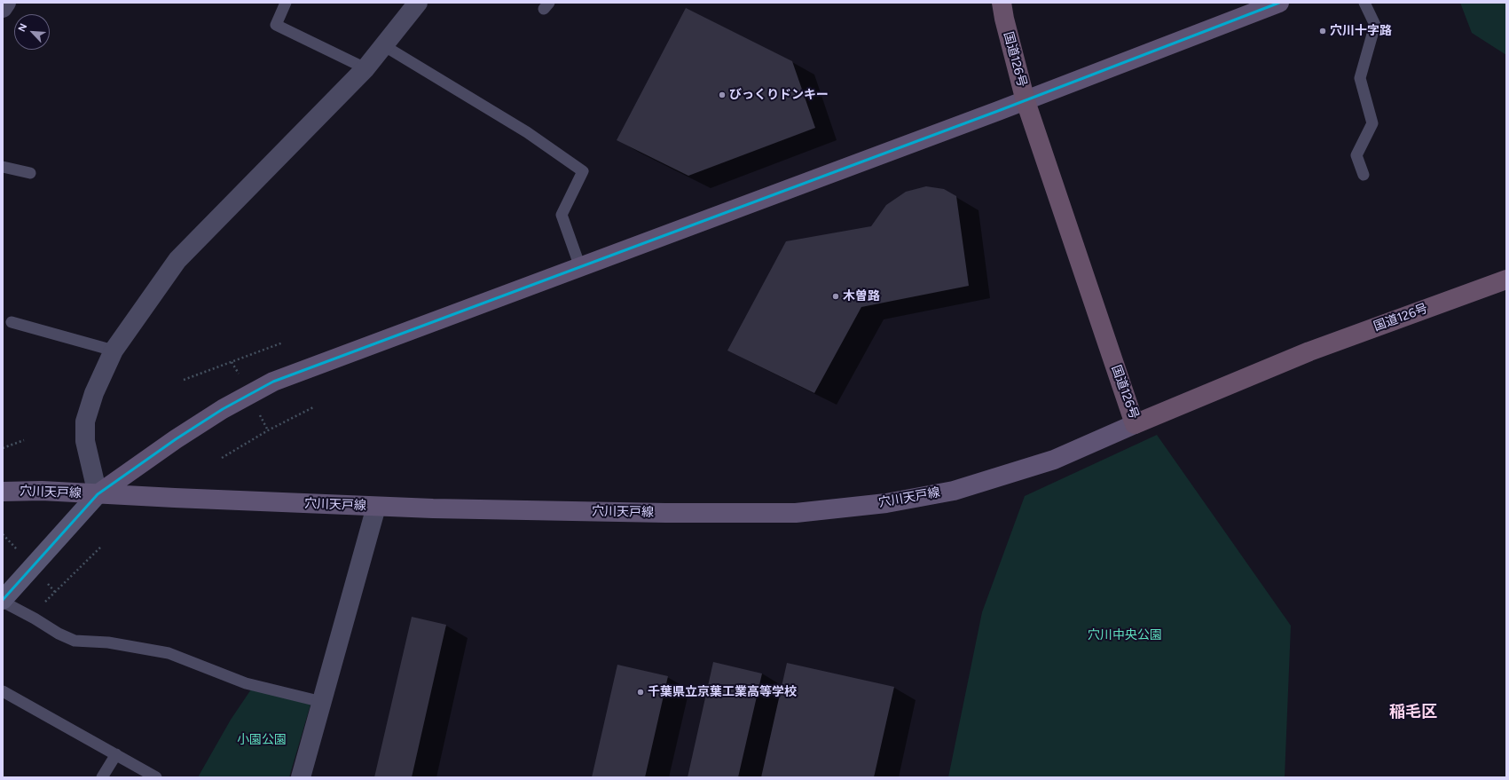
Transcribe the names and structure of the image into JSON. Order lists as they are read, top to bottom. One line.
{"streets":{"highway":["国道126号"],"main road":["穴川天戸線"]},"crossings":[["国道126号","穴川天戸線"]],"districts":["稲毛区"],"parks":["穴川中央公園","小園公園"],"places":["穴川十字路","びっくりドンキー","木曽路","千葉県立京葉工業高等学校"],"north":"top left"}
